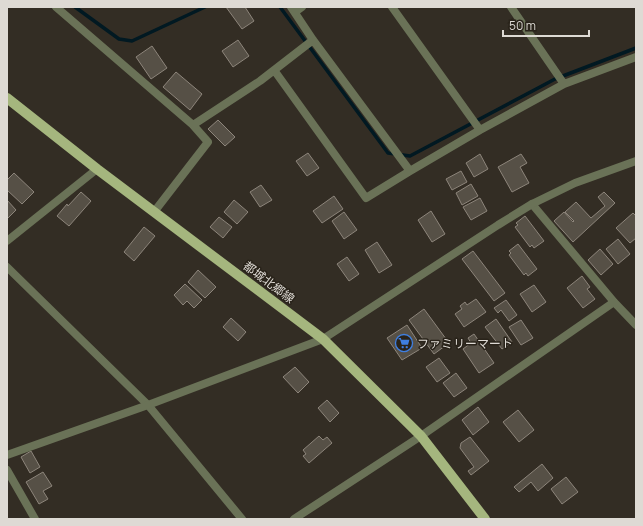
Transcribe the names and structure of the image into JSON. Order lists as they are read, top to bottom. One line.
{"streets":{"main road":["都城北郷線"]},"places":{"supermarket":["ファミリーマート"]},"scale_bar":"50 m"}
